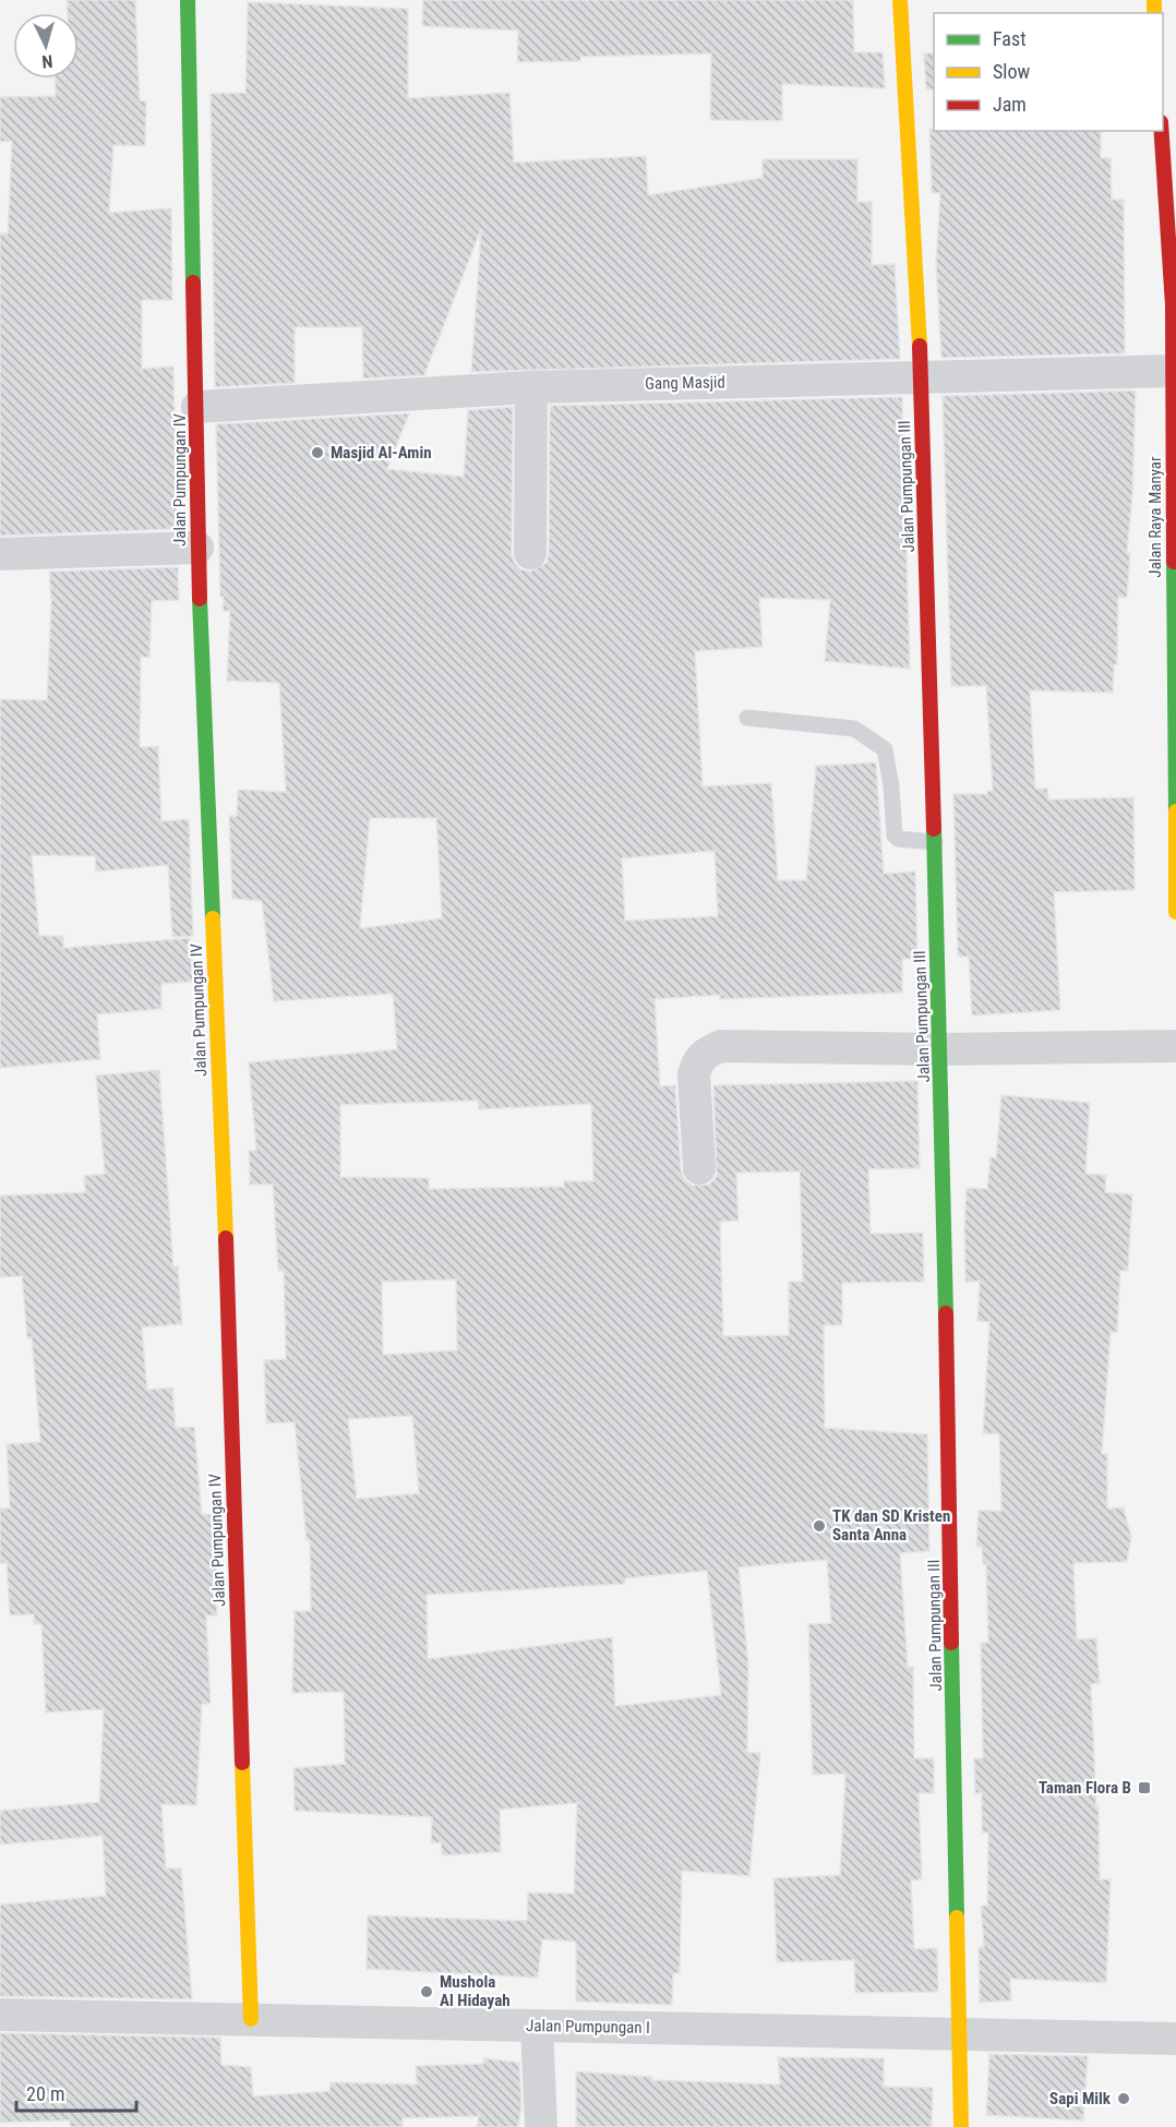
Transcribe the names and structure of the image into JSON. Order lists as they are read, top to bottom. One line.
{"streets":{"street":["Gang Masjid","Jalan Pumpungan IV","Jalan Pumpungan III","Jalan Raya Manyar","Jalan Pumpungan I"]},"crossings":[["Gang Masjid","Jalan Pumpungan IV"],["Gang Masjid","Jalan Pumpungan III"],["Gang Masjid","Jalan Raya Manyar"],["Jalan Pumpungan IV","Jalan Pumpungan I"],["Jalan Pumpungan III","Jalan Pumpungan I"]],"places":{"other":["Masjid Al-Amin","TK dan SD Kristen Santa Anna","Mushola Al Hidayah","Sapi Milk"],"transit":["Taman Flora B"]},"legend":["Fast","Slow","Jam"],"scale_bar":"20 m","north":"bottom"}
